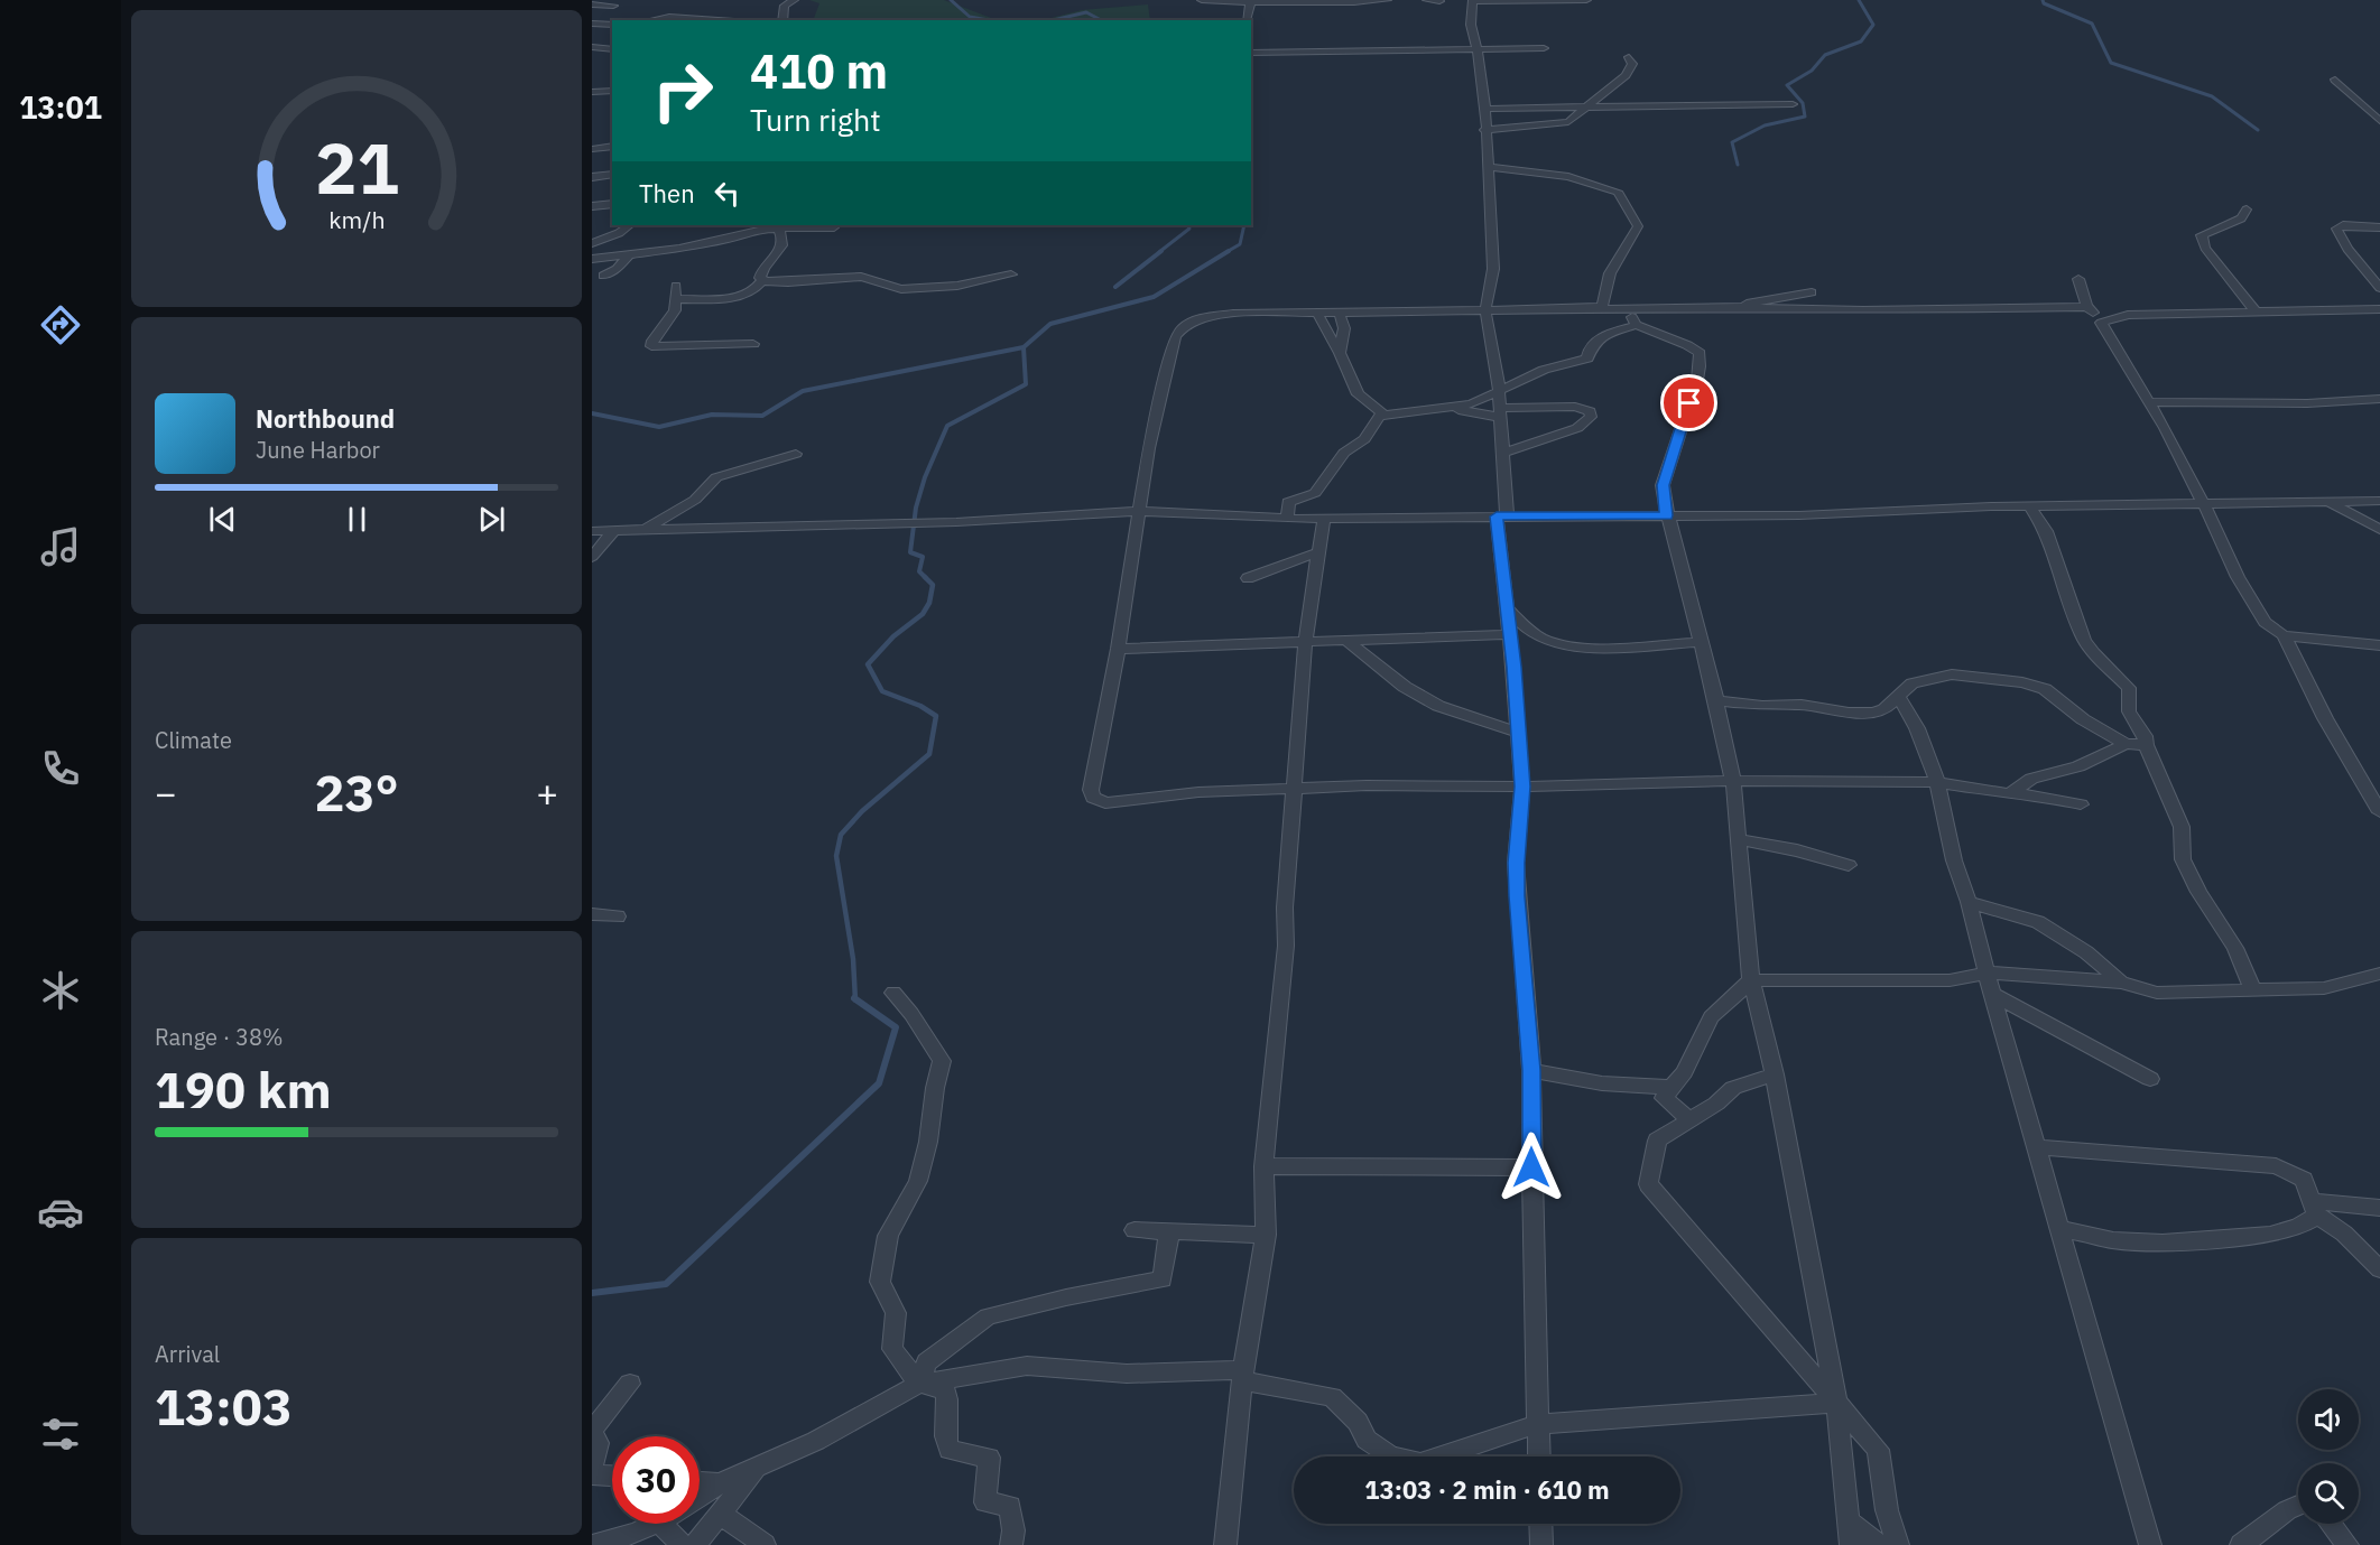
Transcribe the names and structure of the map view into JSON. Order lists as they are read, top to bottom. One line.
{"page":{"tabs":"13:01","turn":["410 m","Turn right"],"then":"Then","song":["Northbound","June Harbor"],"tile":["Climate",["Range · 38%","190 km"],["Arrival","13:03"]],"heat":["−","23°","+"],"limit":"30","trip":"13:03 · 2 min · 610 m","gauge":["21","km/h"]}}
